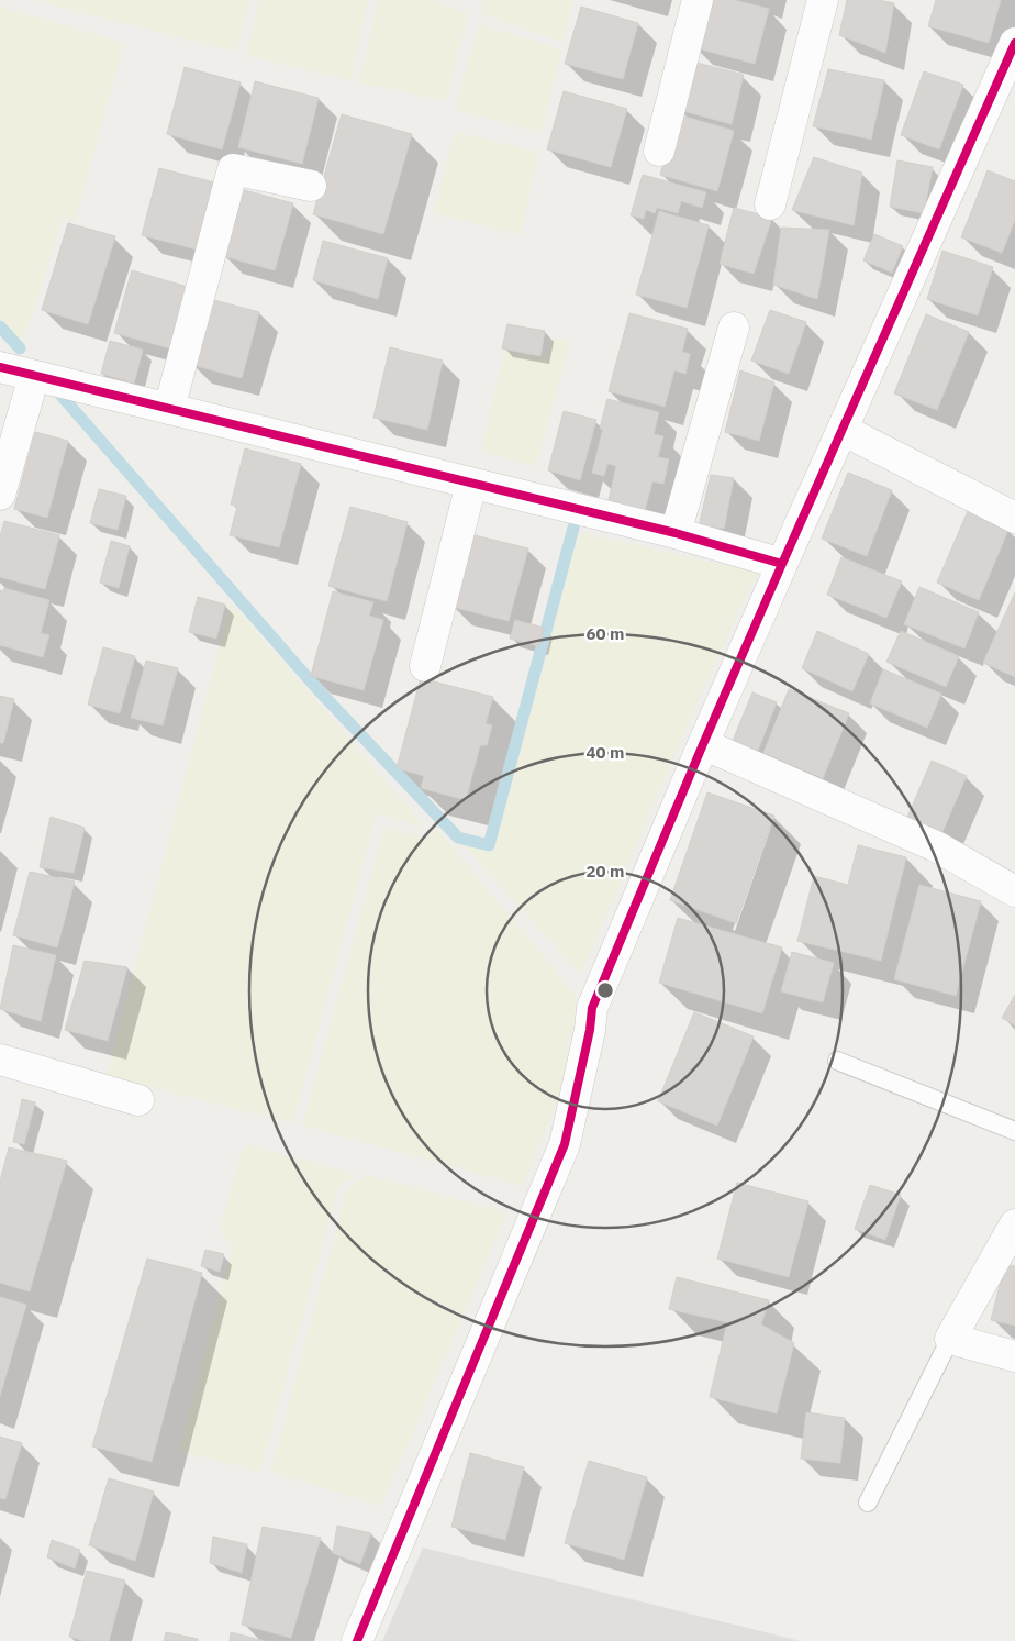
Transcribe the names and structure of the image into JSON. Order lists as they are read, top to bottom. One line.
{"rings":["60 m","40 m","20 m"]}
